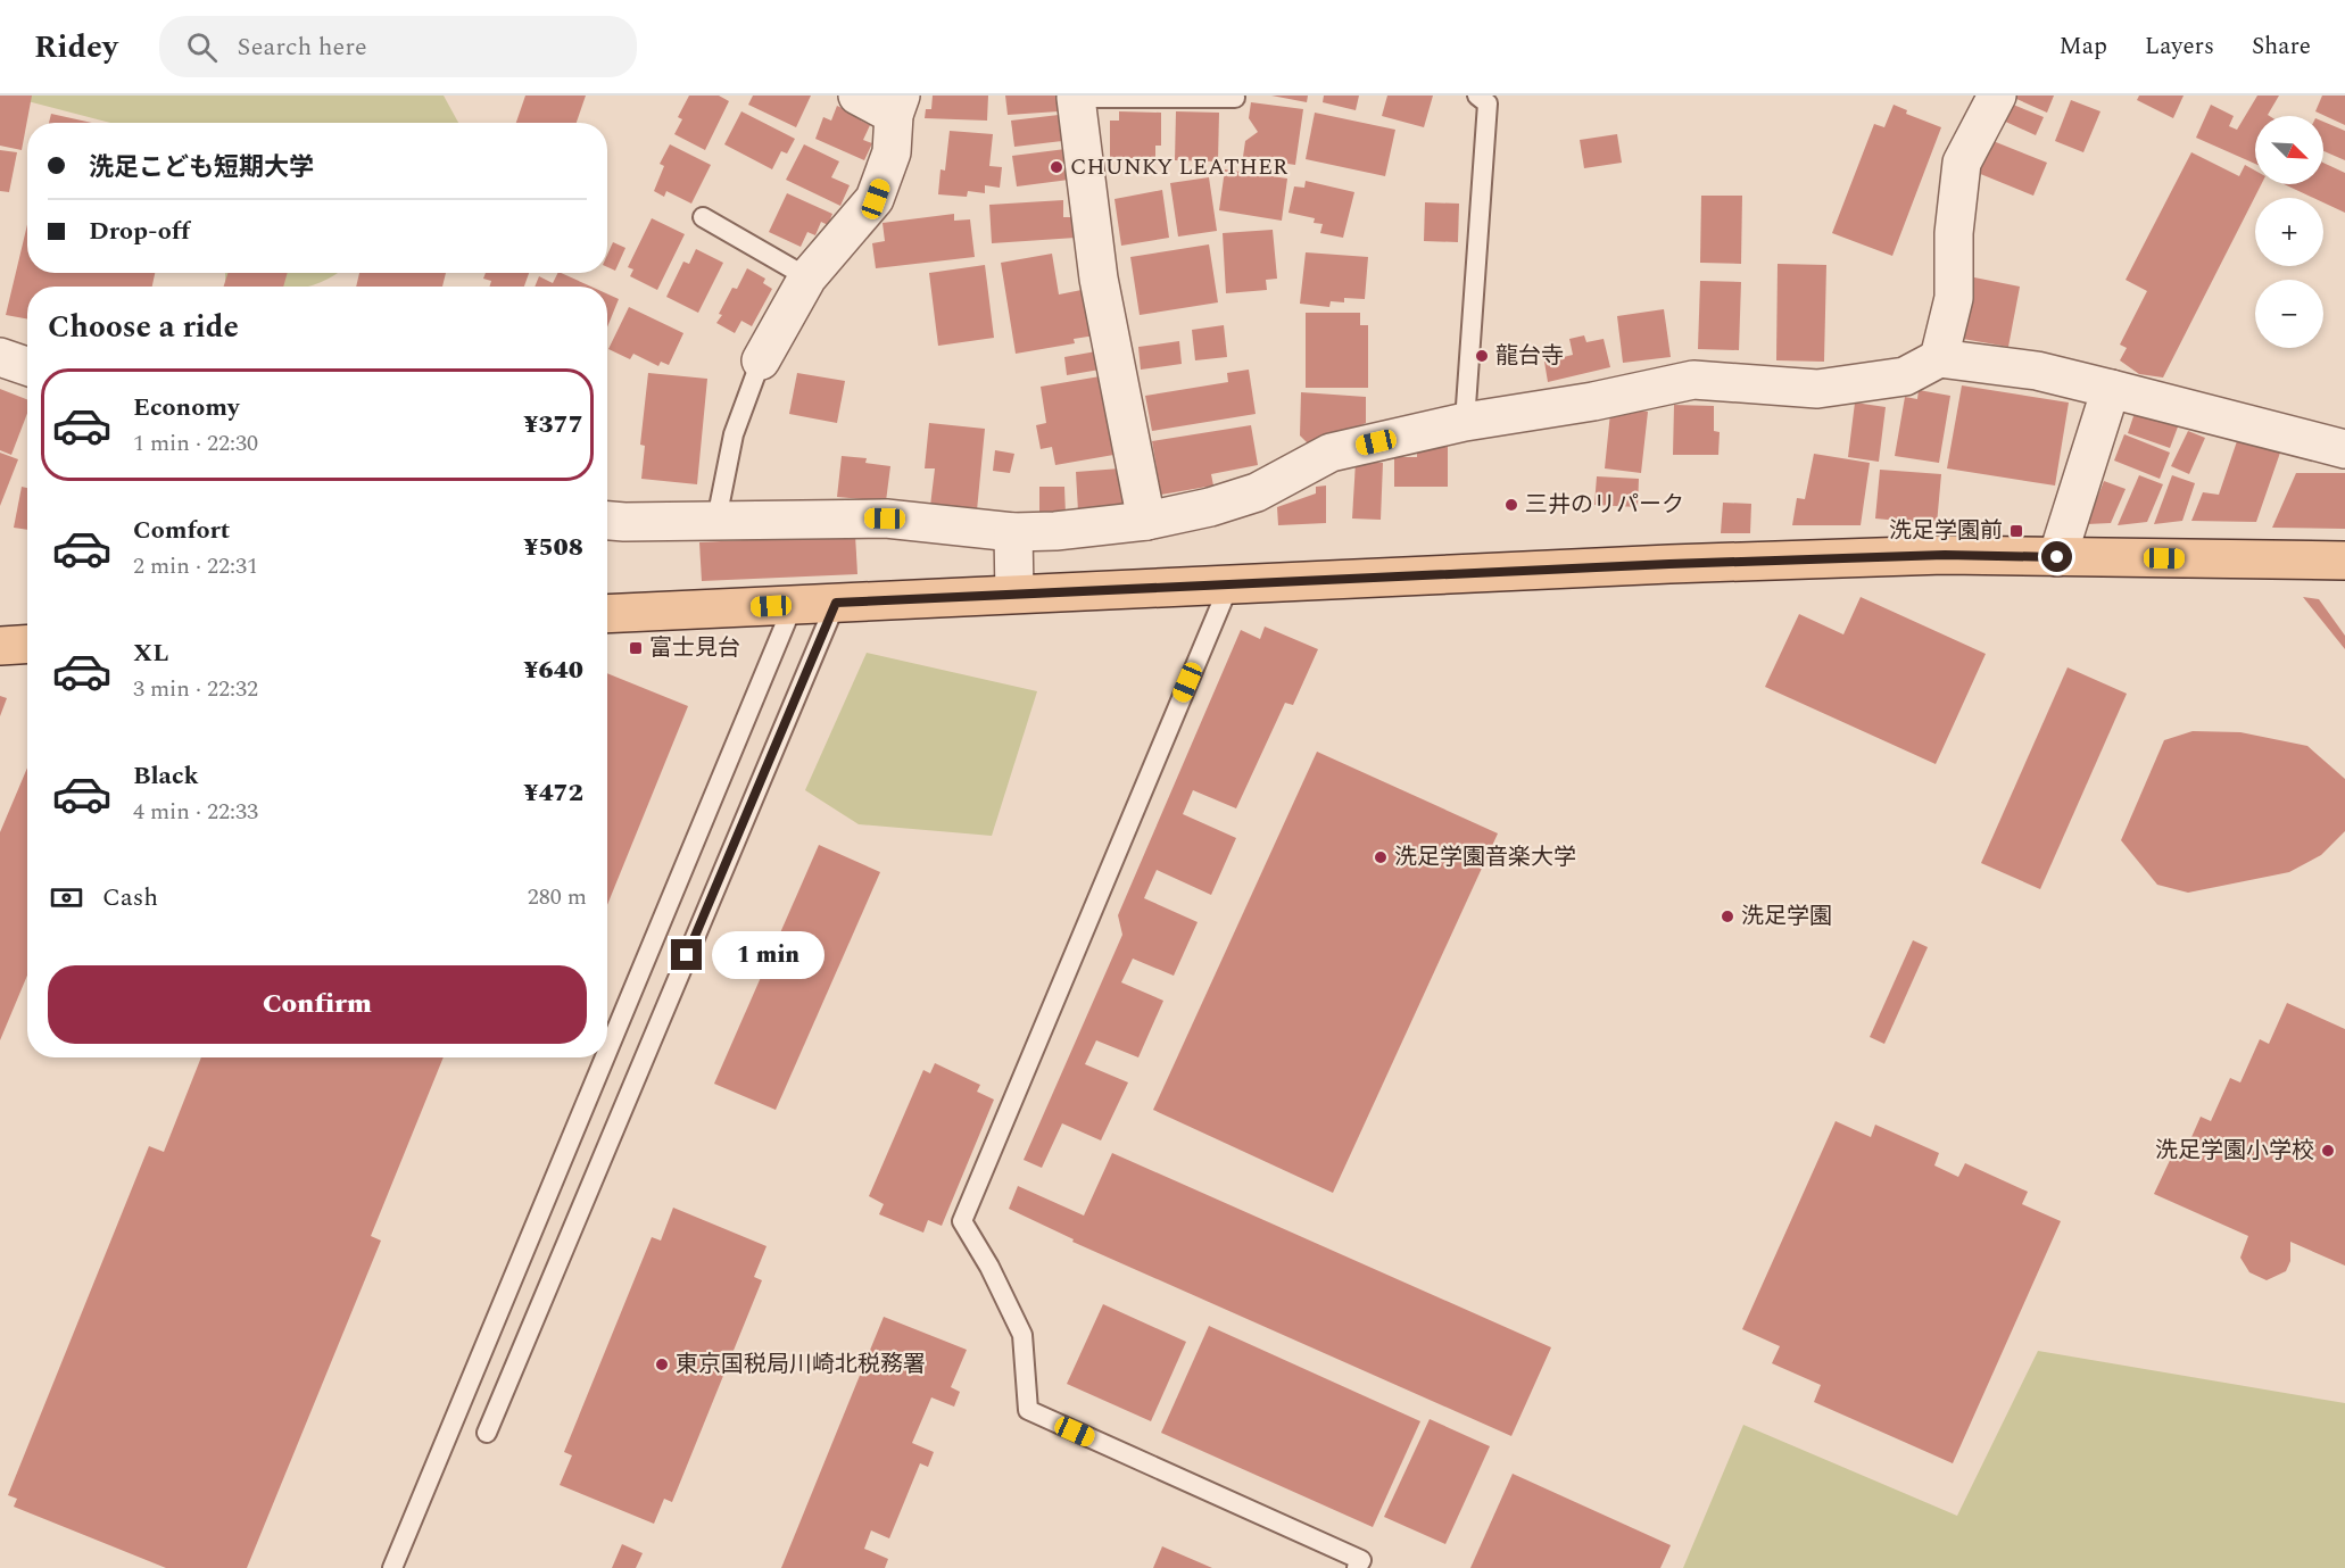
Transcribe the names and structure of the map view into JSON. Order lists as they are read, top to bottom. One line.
{"places":{"other":["CHUNKY LEATHER","龍台寺","三井のリパーク","洗足学園音楽大学","洗足学園","洗足学園小学校","東京国税局川崎北税務署"],"transit":["洗足学園前","富士見台"]},"north":"bottom right","page":{"header":"Ridey","search":"Search here","nav":["Map","Layers","Share"],"map_buttons":["+","−"],"banner":["洗足こども短期大学","Drop-off"],"heading":"Choose a ride","list":[{"name":"Economy","note":"1 min · 22:30","value":"¥377"},{"name":"Comfort","note":"2 min · 22:31","value":"¥508"},{"name":"XL","note":"3 min · 22:32","value":"¥640"},{"name":"Black","note":"4 min · 22:33","value":"¥472"}],"pay":["Cash","280 m"],"bubble":"1 min","buttons":"Confirm"}}
